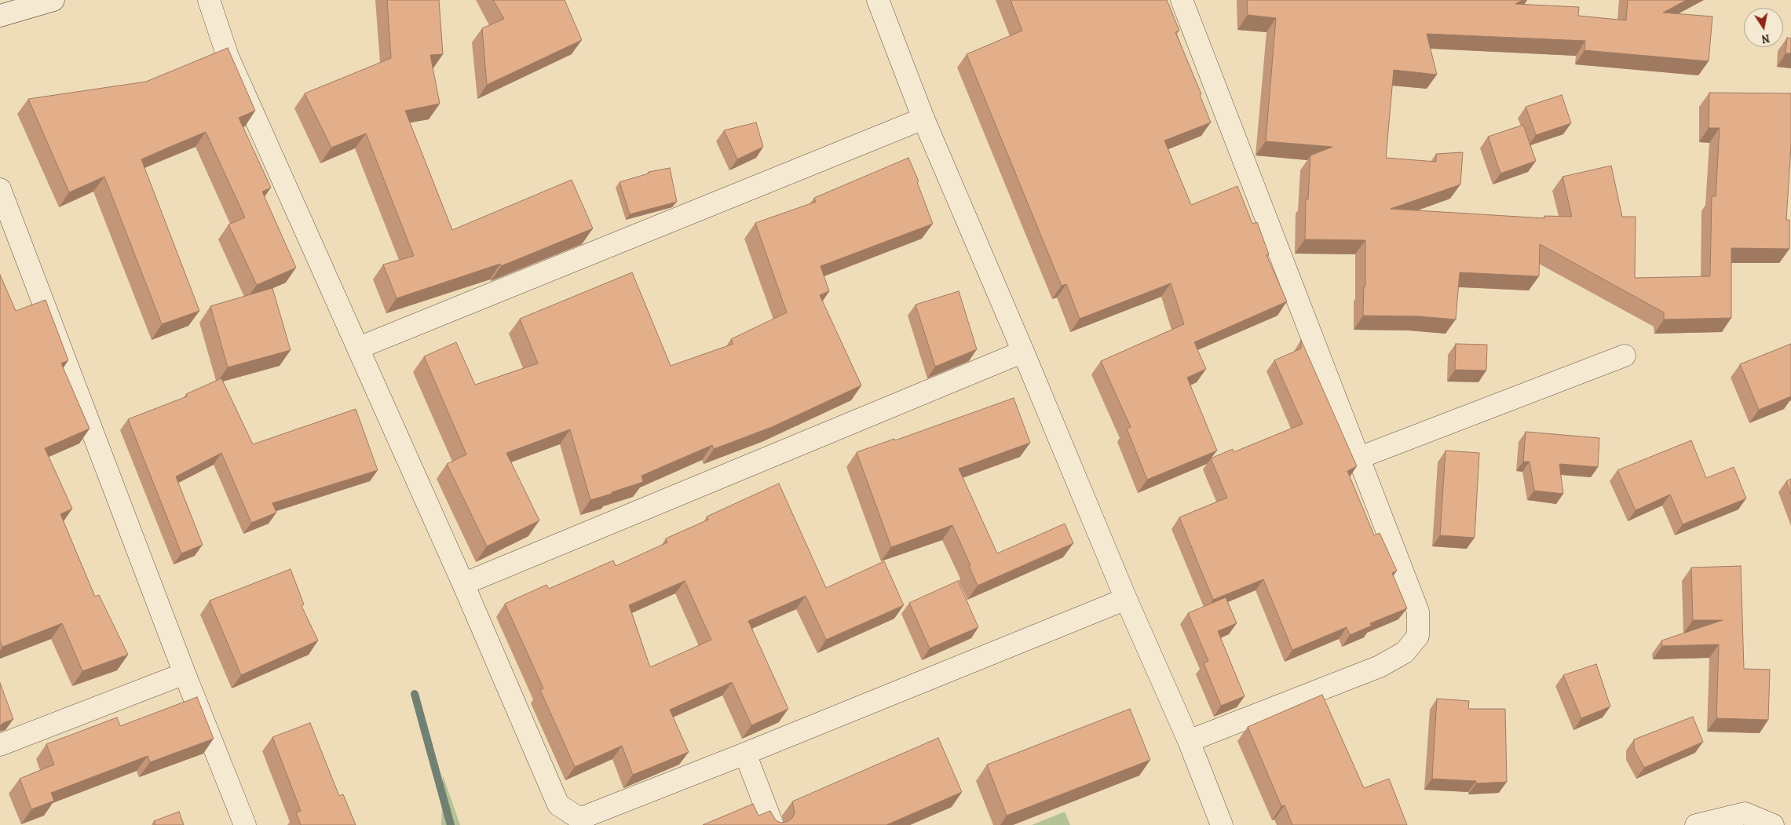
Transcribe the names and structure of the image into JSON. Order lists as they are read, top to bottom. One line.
{"north":"bottom"}
